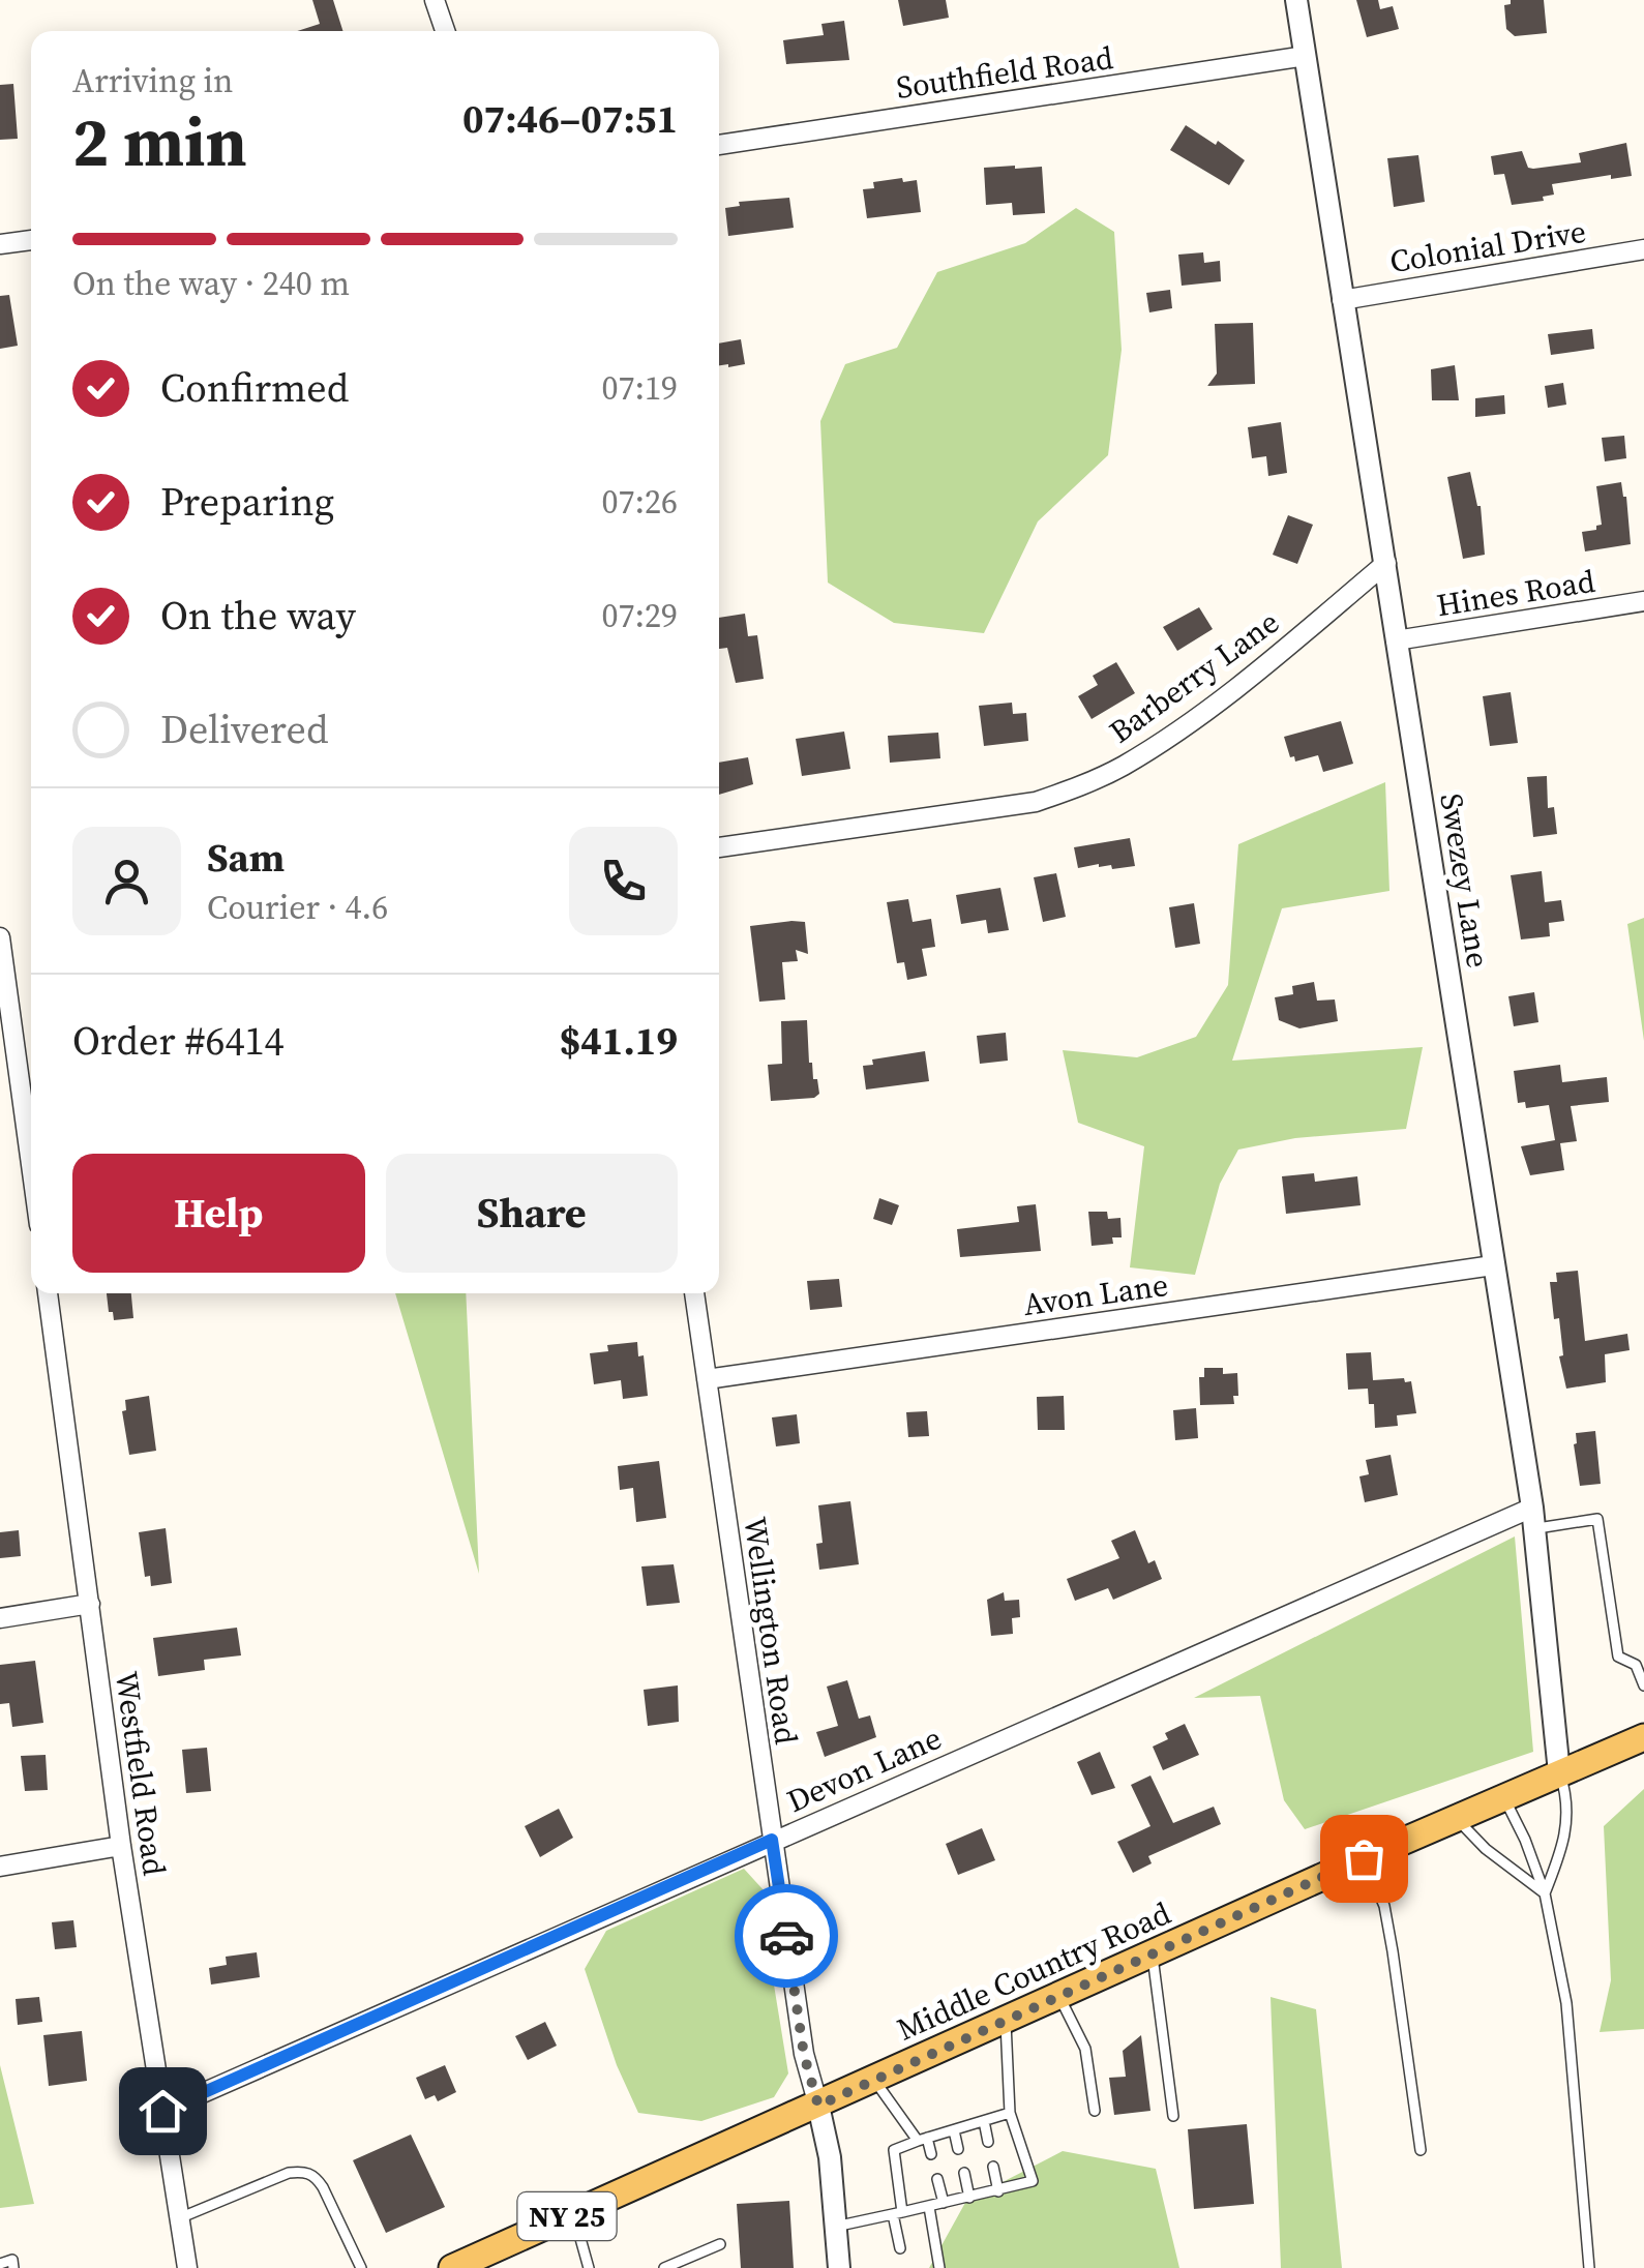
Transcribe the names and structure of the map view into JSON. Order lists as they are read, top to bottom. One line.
{"streets":{"main road":["Middle Country Road","NY 25"],"street":["Southfield Road","Colonial Drive","Hines Road","Barberry Lane","Swezey Lane","Avon Lane","Wellington Road","Devon Lane","Westfield Road"]},"crossings":[["Southfield Road","Swezey Lane"],["Colonial Drive","Swezey Lane"],["Hines Road","Swezey Lane"],["Barberry Lane","Swezey Lane"],["Swezey Lane","Avon Lane"],["Swezey Lane","Devon Lane"],["Swezey Lane","Middle Country Road"],["Avon Lane","Wellington Road"],["Wellington Road","Devon Lane"],["Wellington Road","Middle Country Road"],["Devon Lane","Westfield Road"]],"page":{"heading":["2 min","Arriving in","07:46–07:51"],"panel":["Sam","Courier · 4.6","Order #6414","$41.19"],"bar":"On the way · 240 m","list":[["Confirmed","07:19"],["Preparing","07:26"],["On the way","07:29"],"Delivered"],"buttons":["Help","Share"]}}
